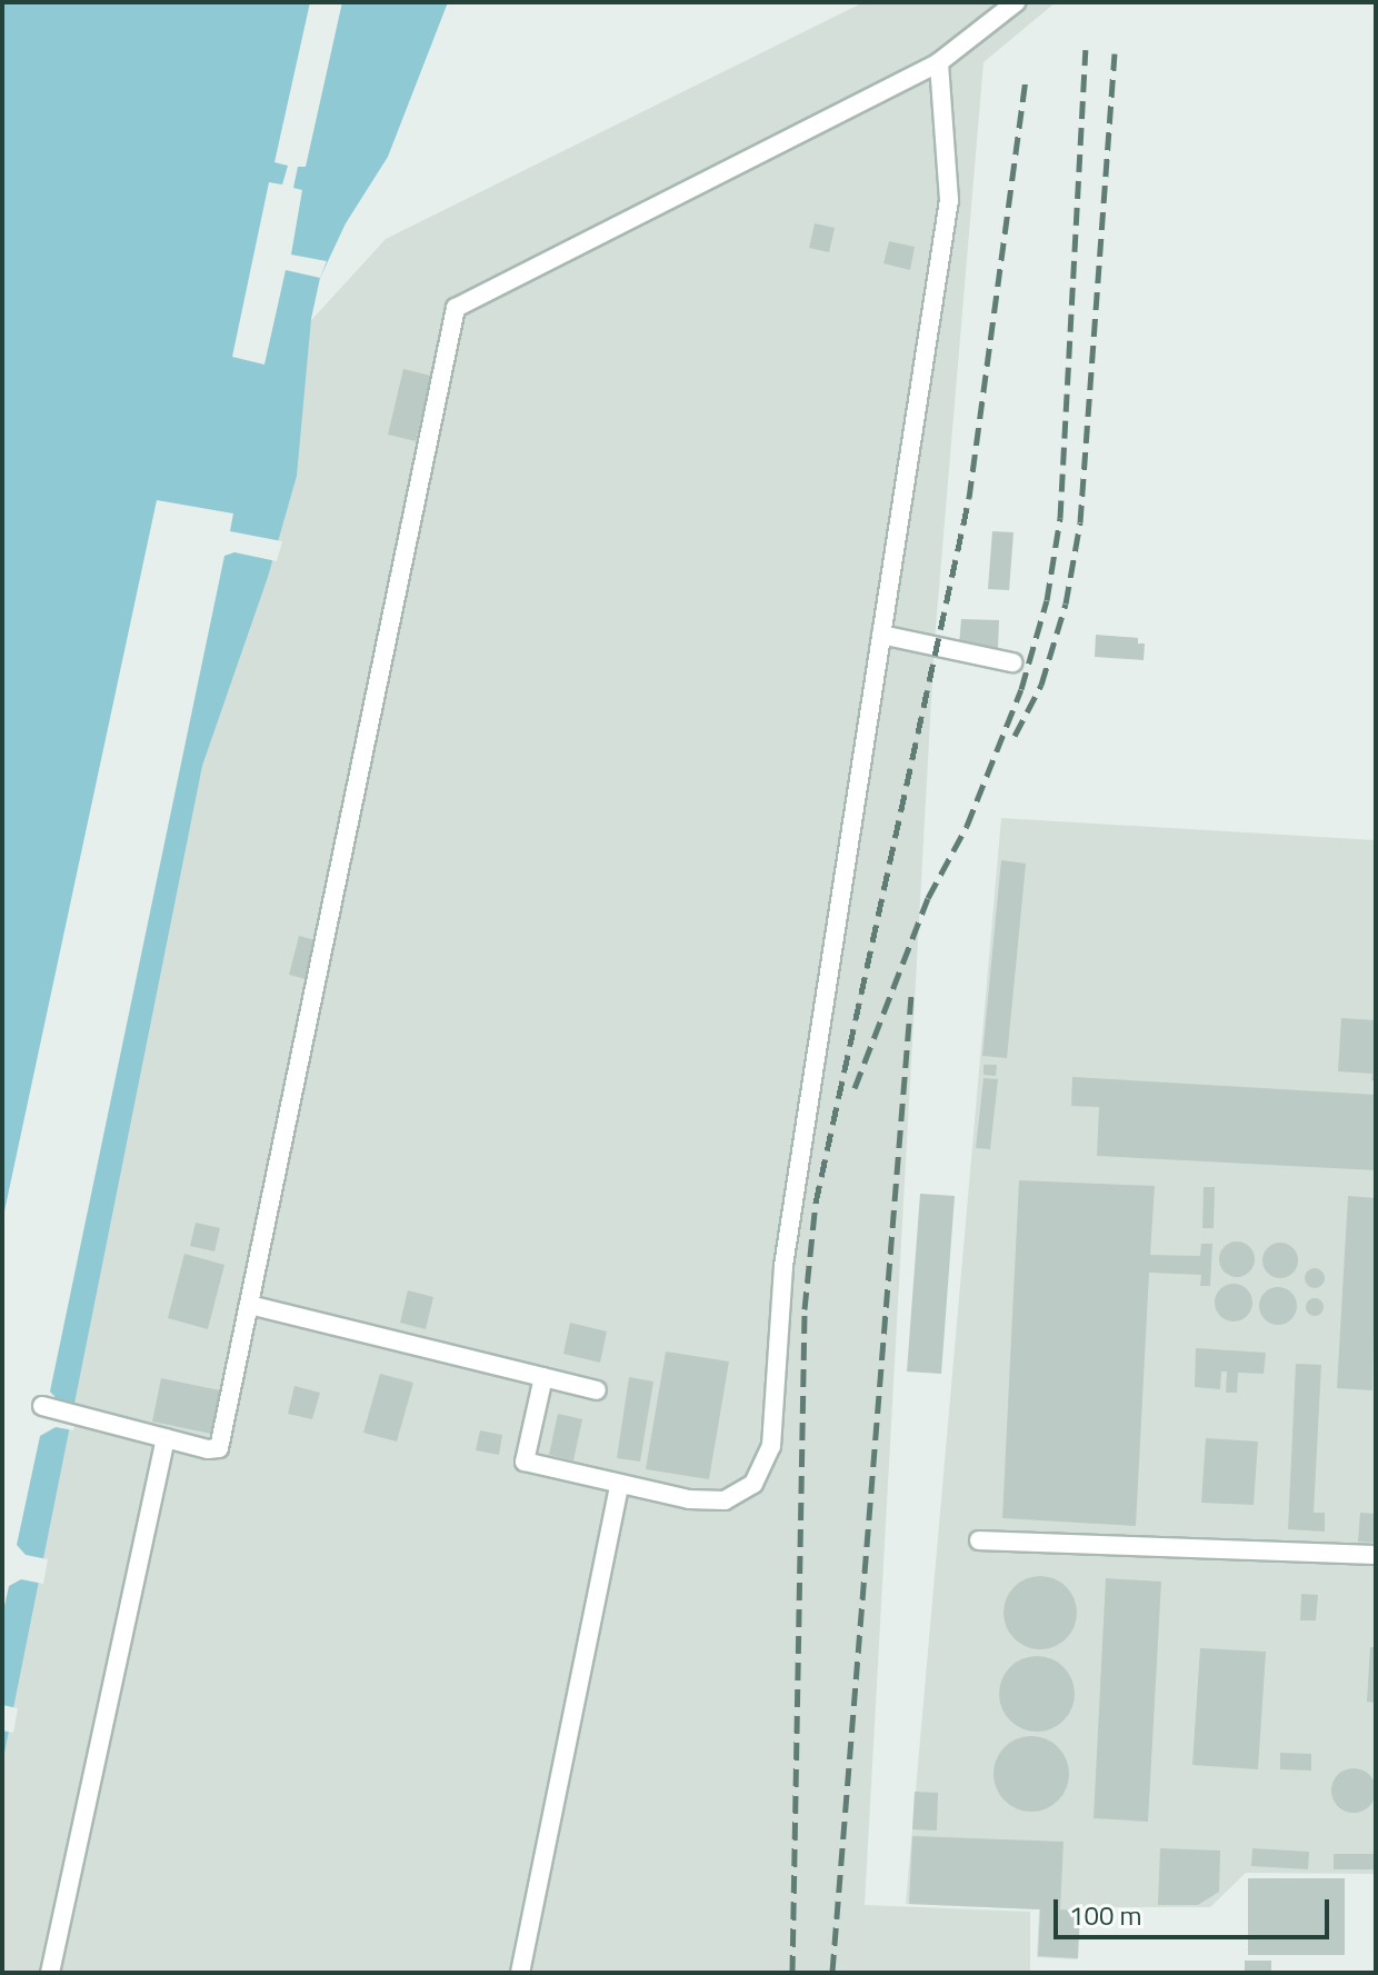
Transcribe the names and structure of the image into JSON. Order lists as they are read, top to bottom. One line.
{"scale_bar":"100 m"}
